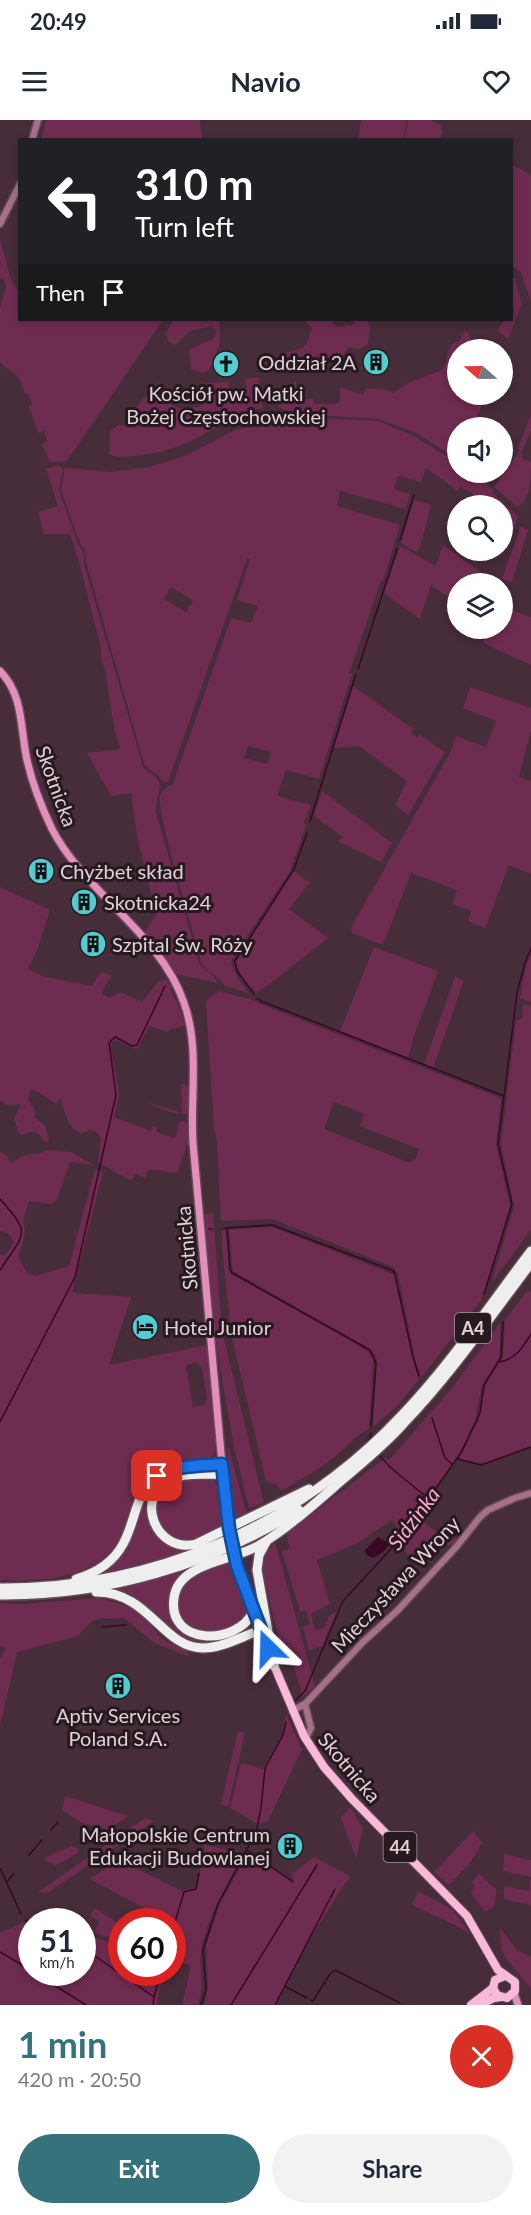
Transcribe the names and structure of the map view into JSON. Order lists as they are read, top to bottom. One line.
{"streets":{"highway":["A4"],"main road":["Skotnicka","44"],"street":["Mieczysława Wrony"]},"crossings":[["Skotnicka","Mieczysława Wrony"],["Skotnicka","44"]],"water":["Sidzinka"],"places":{"building":["Oddział 2A","Chyżbet skład","Skotnicka24","Szpital Św. Róży","Aptiv Services Poland S.A.","Małopolskie Centrum Edukacji Budowlanej"],"church":["Kościół pw. Matki Bożej Częstochowskiej"],"hotel":["Hotel Junior"]},"north":"left","page":{"status":"20:49","header":"Navio","turn":["310 m","Turn left"],"then":"Then","speed":"51 km/h","limit":"60","heading":["1 min","420 m · 20:50"],"buttons":["Exit","Share"]}}
